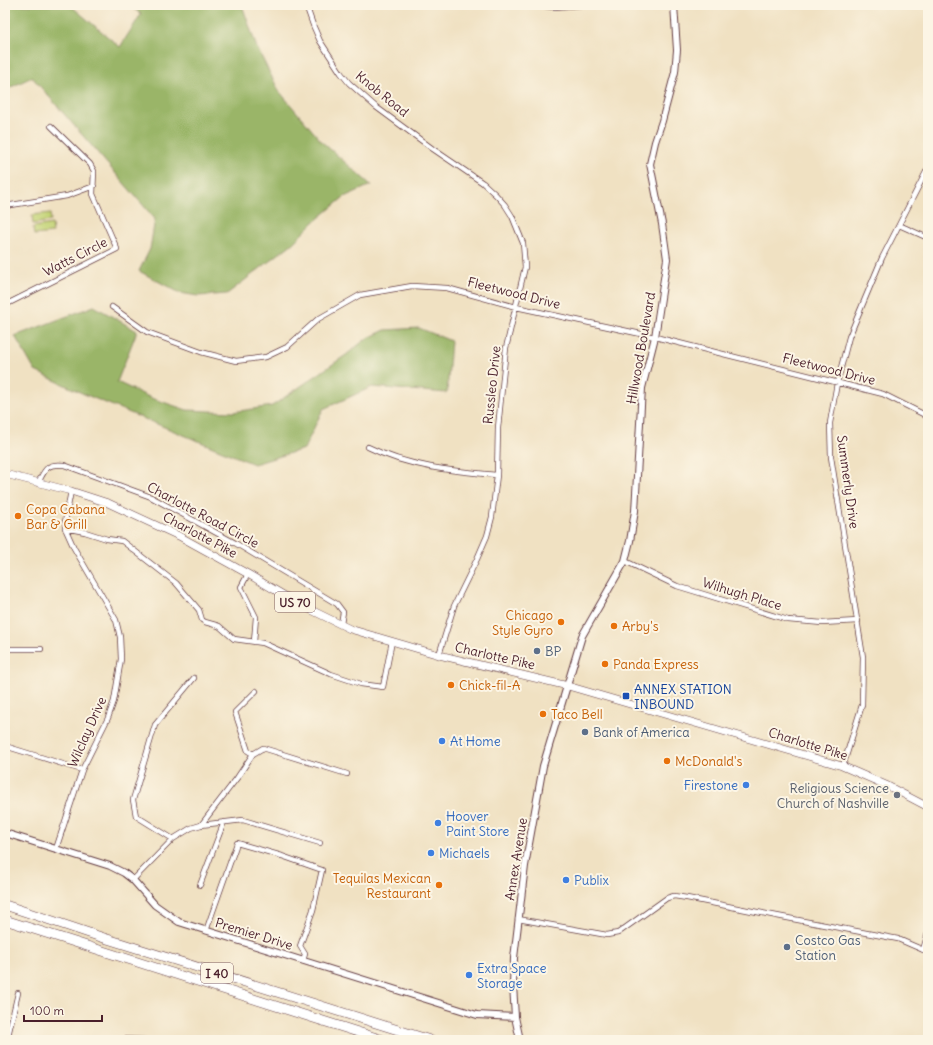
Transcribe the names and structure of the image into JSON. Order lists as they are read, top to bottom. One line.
{"streets":{"highway":["I 40"],"main road":["Charlotte Pike","US 70"],"street":["Knob Road","Watts Circle","Fleetwood Drive","Hillwood Boulevard","Russleo Drive","Summerly Drive","Charlotte Road Circle","Wilhugh Place","Wilclay Drive","Annex Avenue","Premier Drive"]},"crossings":[["Knob Road","Russleo Drive"],["Fleetwood Drive","Hillwood Boulevard"],["Fleetwood Drive","Russleo Drive"],["Fleetwood Drive","Summerly Drive"],["Hillwood Boulevard","Charlotte Pike"],["Hillwood Boulevard","Wilhugh Place"],["Hillwood Boulevard","Annex Avenue"],["Russleo Drive","Charlotte Pike"],["Summerly Drive","Charlotte Pike"],["Summerly Drive","Wilhugh Place"],["Charlotte Road Circle","Charlotte Pike"],["Charlotte Road Circle","US 70"],["Charlotte Pike","US 70"],["Charlotte Pike","Annex Avenue"],["Wilclay Drive","Premier Drive"],["Annex Avenue","Premier Drive"]],"places":{"other":["Copa Cabana Bar & Grill","Chicago Style Gyro","Arby's","BP","Panda Express","Chick-fil-A","Taco Bell","Bank of America","At Home","McDonald's","Firestone","Religious Science Church of Nashville","Hoover Paint Store","Michaels","Publix","Tequilas Mexican Restaurant","Costco Gas Station","Extra Space Storage"],"transit":["ANNEX STATION INBOUND"]},"scale_bar":"100 m"}
